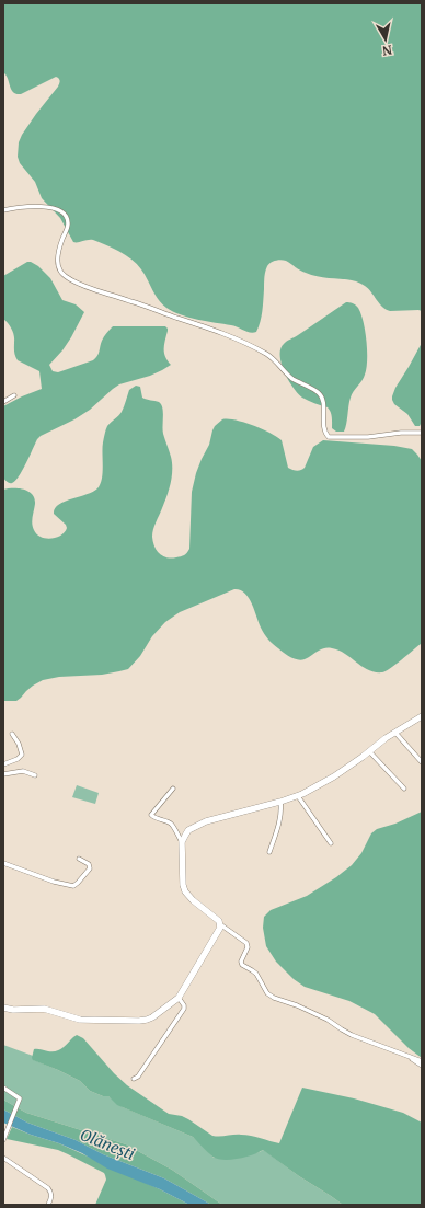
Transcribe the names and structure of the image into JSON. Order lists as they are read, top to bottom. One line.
{"water":["Olănești"],"north":"bottom"}
